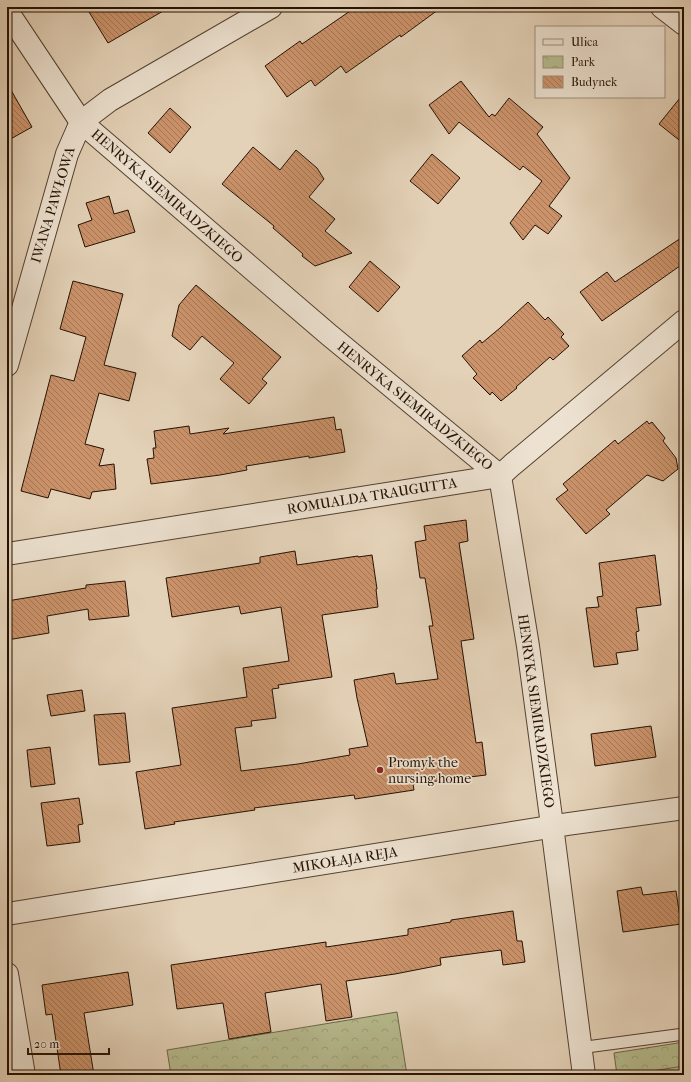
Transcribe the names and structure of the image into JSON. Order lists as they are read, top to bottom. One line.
{"streets":{"street":["HENRYKA SIEMIRADZKIEGO","IWANA PAWŁOWA","ROMUALDA TRAUGUTTA","MIKOŁAJA REJA"]},"crossings":[["HENRYKA SIEMIRADZKIEGO","IWANA PAWŁOWA"],["HENRYKA SIEMIRADZKIEGO","ROMUALDA TRAUGUTTA"],["HENRYKA SIEMIRADZKIEGO","MIKOŁAJA REJA"]],"places":["Promyk the nursing home"],"legend":["Ulica","Park","Budynek"],"scale_bar":"20 m"}
